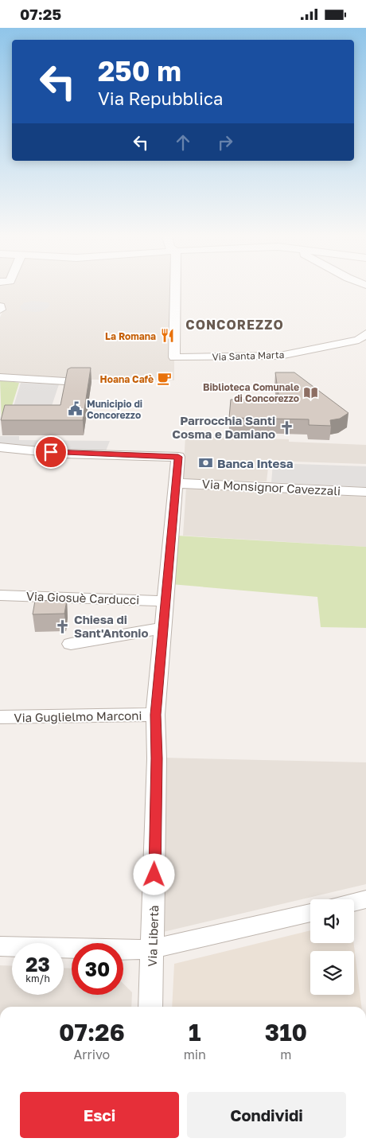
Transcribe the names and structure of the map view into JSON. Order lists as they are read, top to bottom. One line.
{"streets":{"street":["Via Santa Marta","Via Monsignor Cavezzali","Via Giosuè Carducci","Via Guglielmo Marconi","Via Libertà"]},"crossings":[["Via Monsignor Cavezzali","Via Libertà"],["Via Giosuè Carducci","Via Libertà"],["Via Guglielmo Marconi","Via Libertà"]],"districts":["CONCOREZZO"],"places":{"restaurant":["La Romana"],"cafe":["Hoana Cafè"],"library":["Biblioteca Comunale di Concorezzo"],"public building":["Municipio di Concorezzo"],"church":["Parrocchia Santi Cosma e Damiano","Chiesa di Sant'Antonio"],"bank":["Banca Intesa"]},"page":{"status":"07:25","turn":["250 m","Via Repubblica"],"speed":"23 km/h","limit":"30","eta":["07:26","Arrivo","1","min","310","m"],"buttons":["Esci","Condividi"]}}
